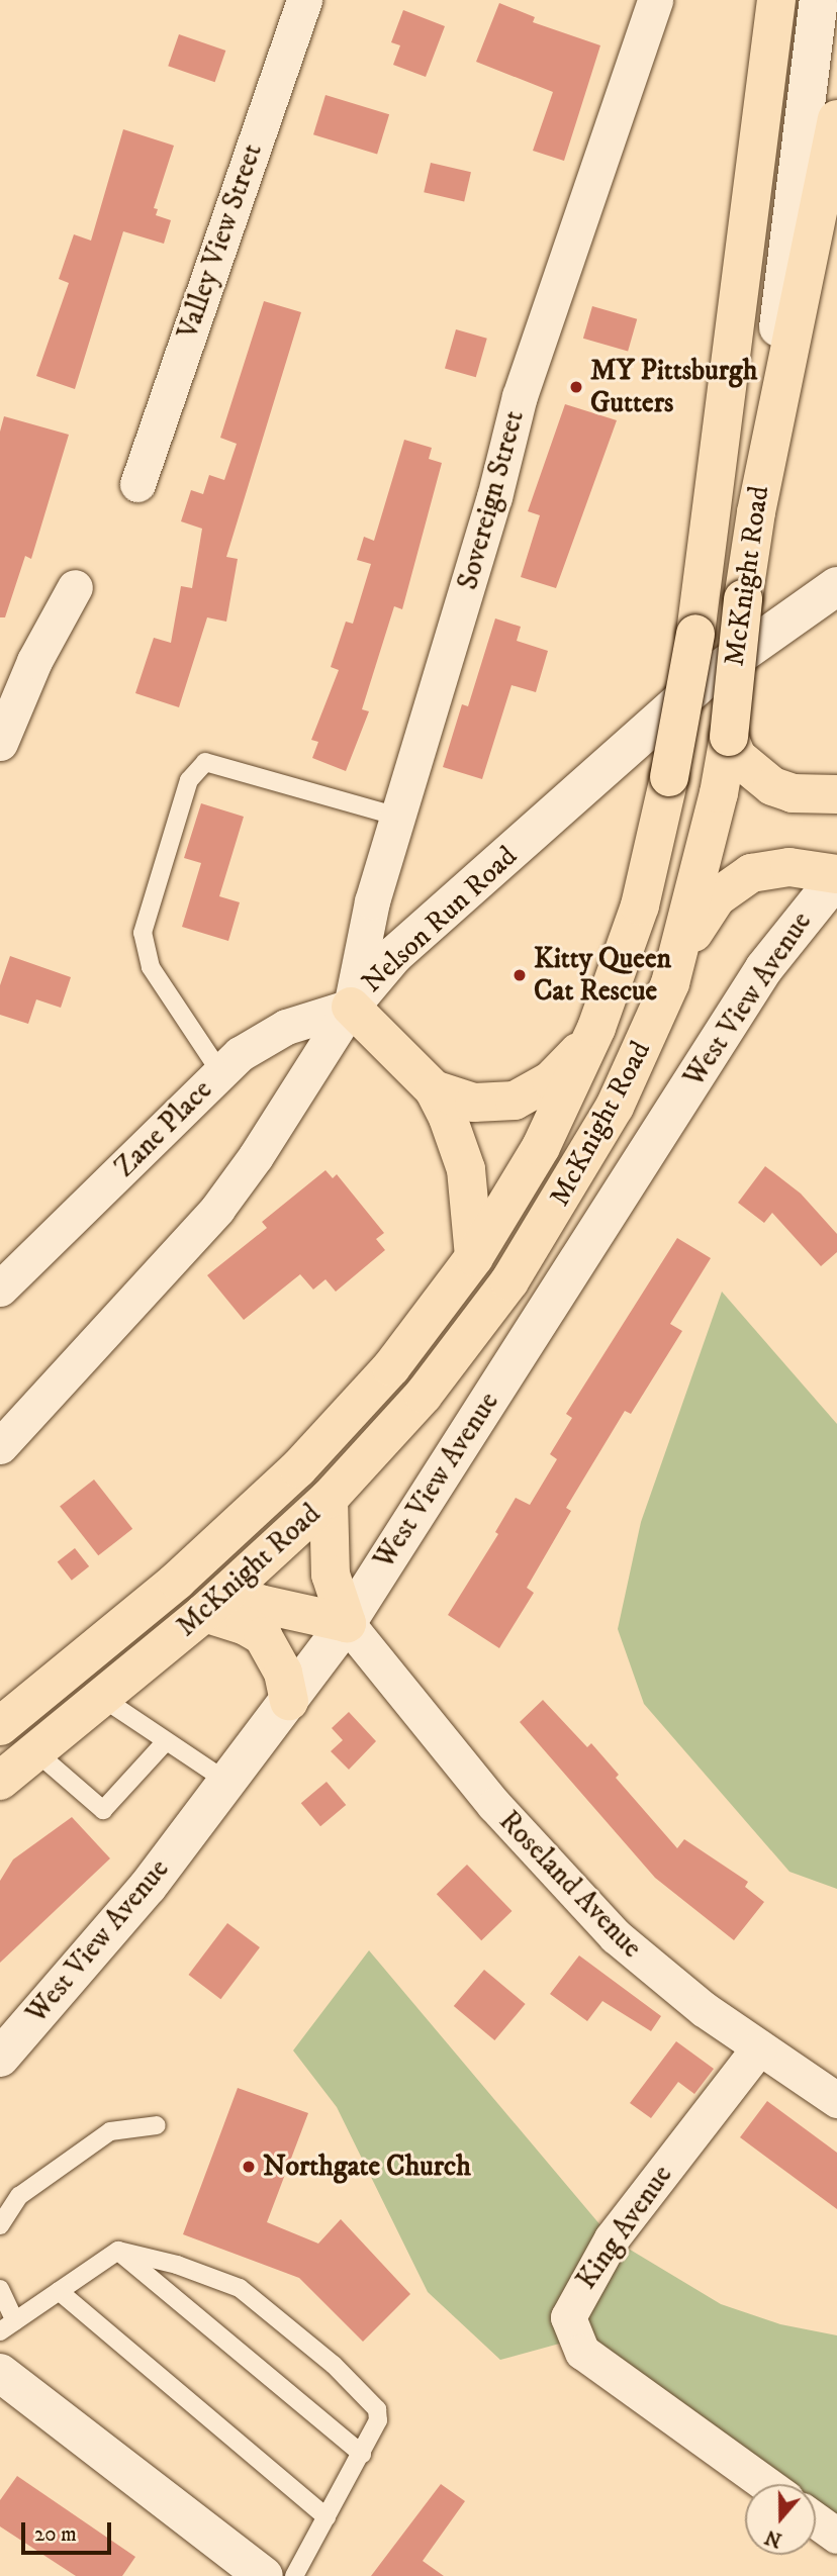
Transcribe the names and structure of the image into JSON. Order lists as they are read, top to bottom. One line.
{"streets":{"highway":["McKnight Road"],"street":["Valley View Street","Sovereign Street","Nelson Run Road","West View Avenue","Zane Place","Roseland Avenue","King Avenue"]},"crossings":[["Sovereign Street","Nelson Run Road"],["Sovereign Street","Zane Place"],["Nelson Run Road","Zane Place"],["West View Avenue","Roseland Avenue"],["Roseland Avenue","King Avenue"]],"places":["MY Pittsburgh Gutters","Kitty Queen Cat Rescue","Northgate Church"],"scale_bar":"20 m","north":"bottom"}
